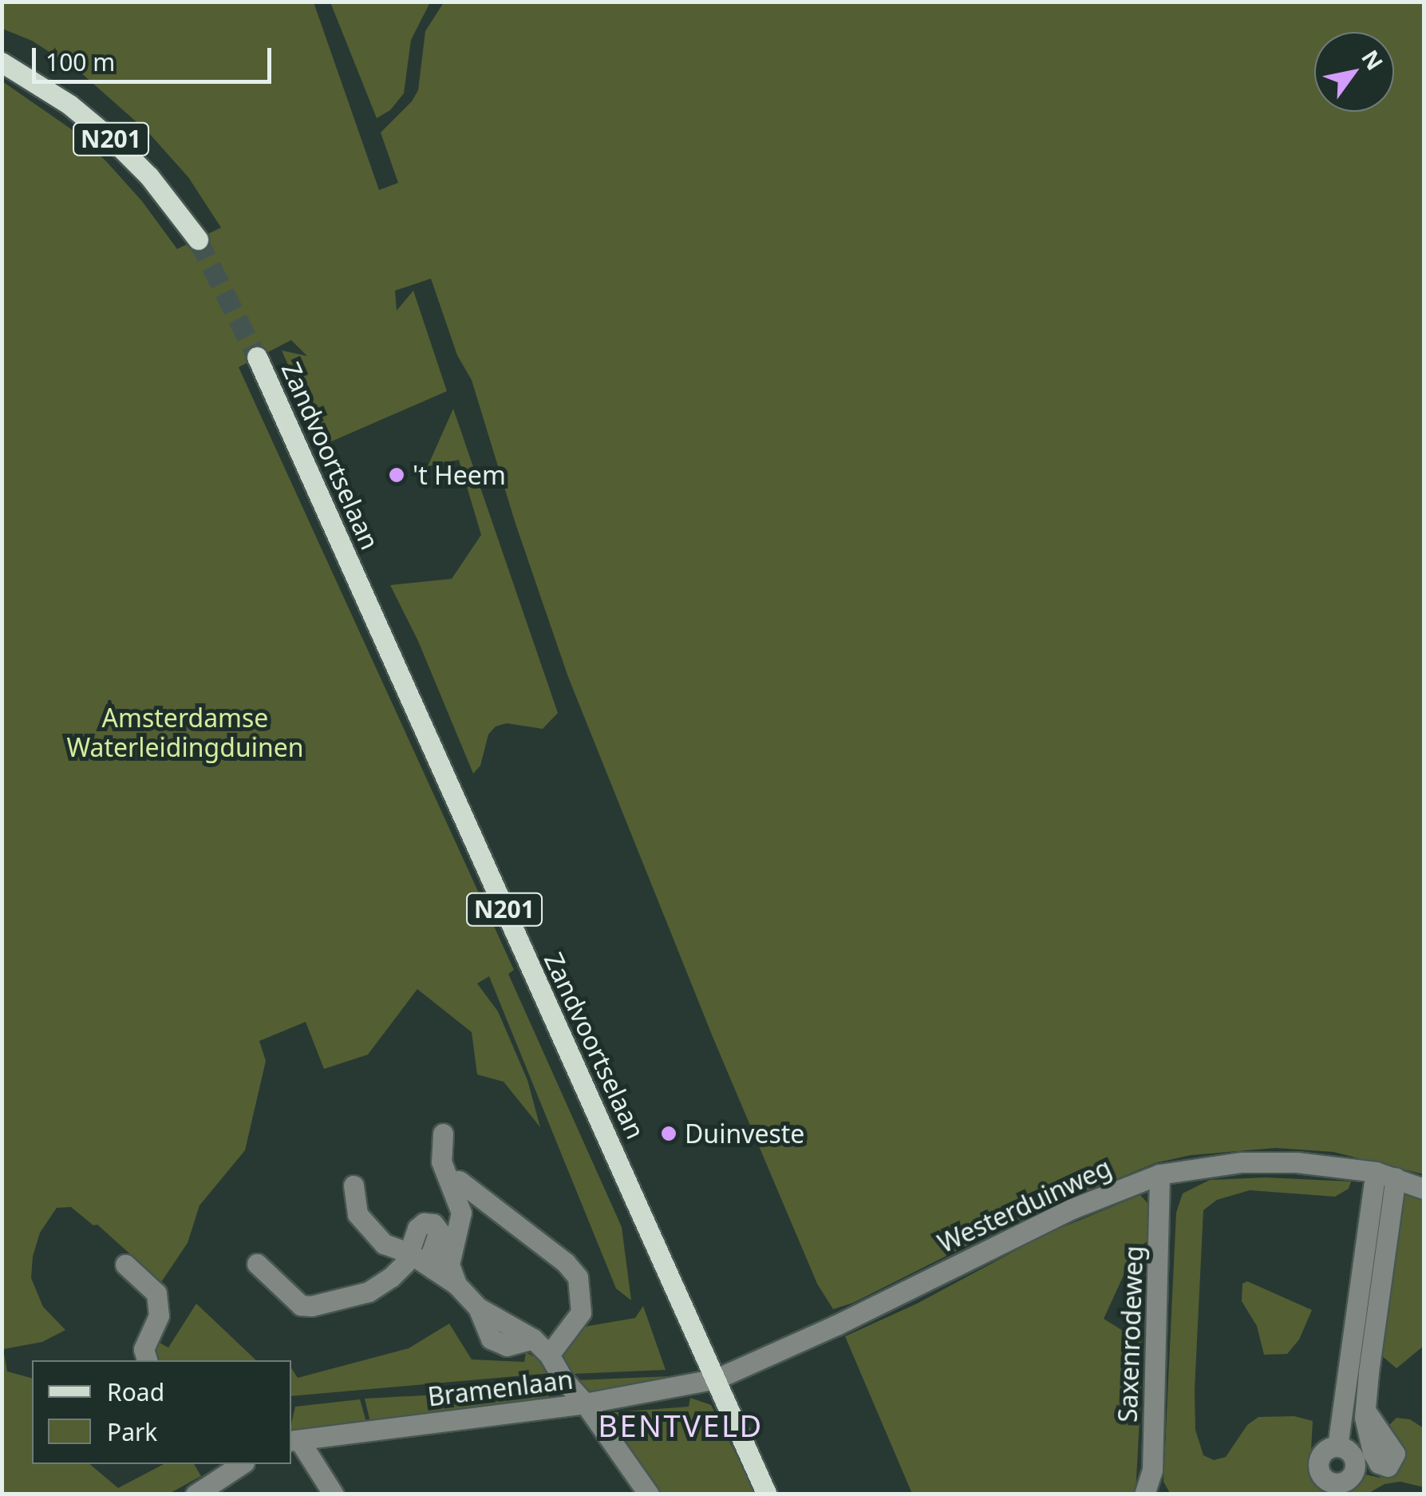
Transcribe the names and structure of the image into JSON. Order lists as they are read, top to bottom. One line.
{"streets":{"main road":["N201","Zandvoortselaan"],"street":["Westerduinweg","Saxenrodeweg","Bramenlaan"]},"crossings":[["Zandvoortselaan","Westerduinweg"],["Zandvoortselaan","Bramenlaan"],["Westerduinweg","Saxenrodeweg"],["Westerduinweg","Bramenlaan"]],"districts":["BENTVELD"],"parks":["Amsterdamse Waterleidingduinen"],"places":["'t Heem","Duinveste"],"legend":["Road","Park"],"scale_bar":"100 m","north":"top right"}
